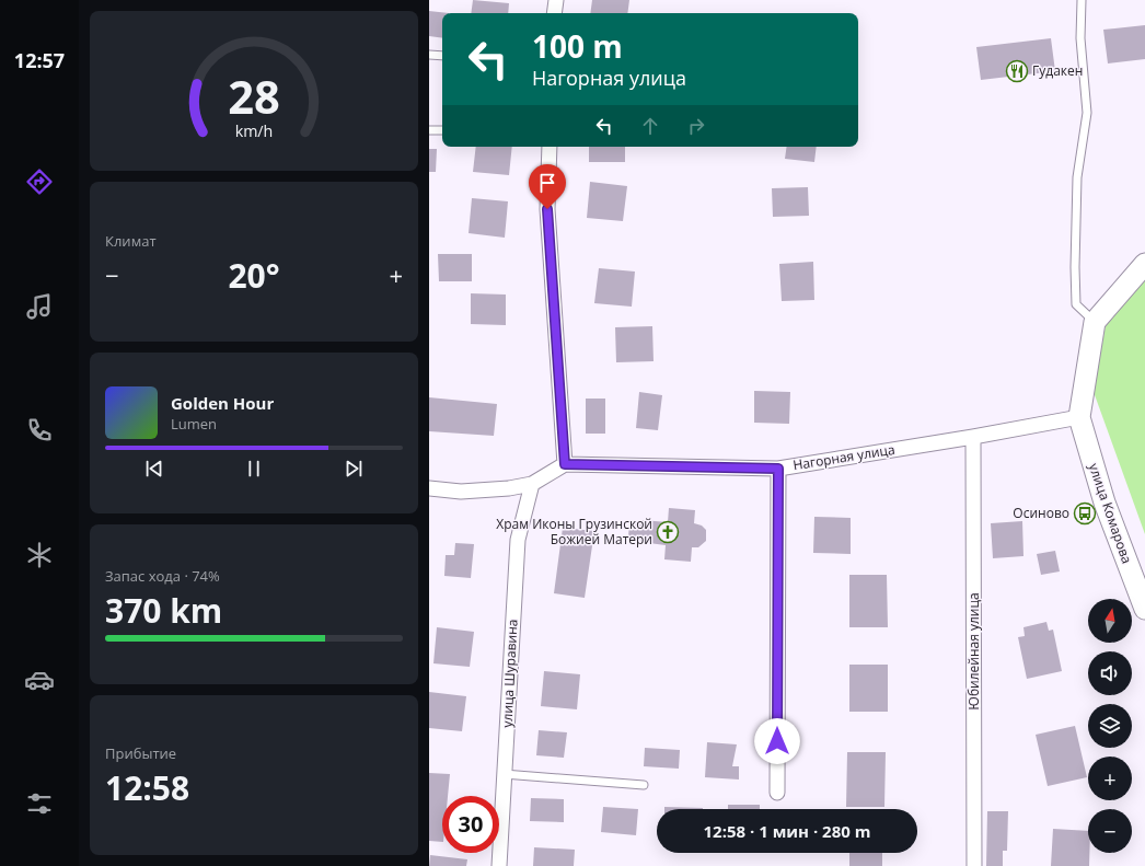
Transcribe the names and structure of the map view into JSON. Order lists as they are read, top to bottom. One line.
{"streets":{"street":["Нагорная улица","улица Комарова","Юбилейная улица","улица Шуравина"]},"crossings":[["Нагорная улица","улица Комарова"],["Нагорная улица","Юбилейная улица"]],"places":{"restaurant":["Гудакен"],"bus stop":["Осиново"],"church":["Храм Иконы Грузинской Божией Матери"]},"north":"top","page":{"tabs":"12:57","turn":["100 m","Нагорная улица"],"tile":["Климат",["Запас хода · 74%","370 km"],["Прибытие","12:58"]],"heat":["−","20°","+"],"song":["Golden Hour","Lumen"],"map_buttons":["+","−"],"limit":"30","trip":"12:58 · 1 мин · 280 m","gauge":["28","km/h"]}}
